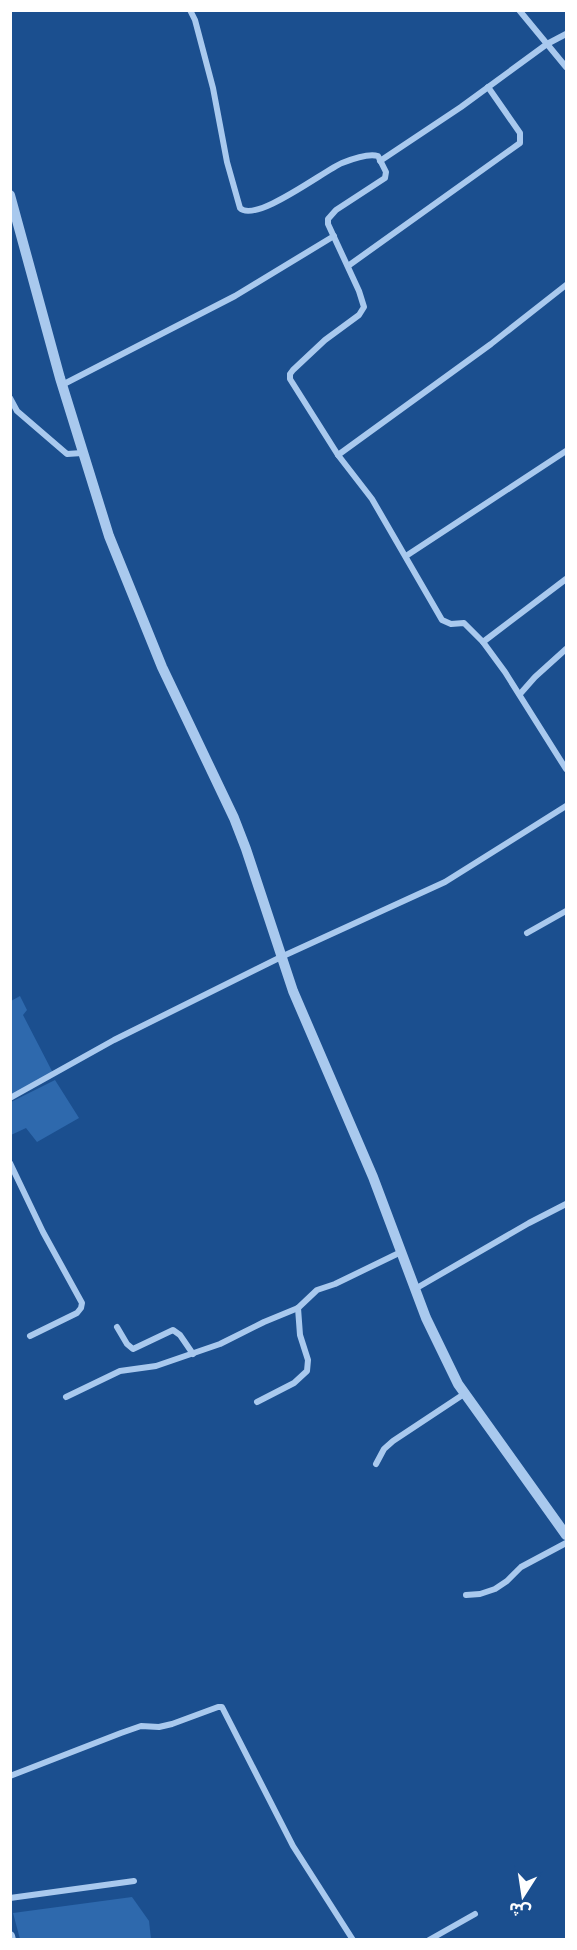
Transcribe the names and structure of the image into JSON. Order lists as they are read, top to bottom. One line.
{"north":"bottom"}
